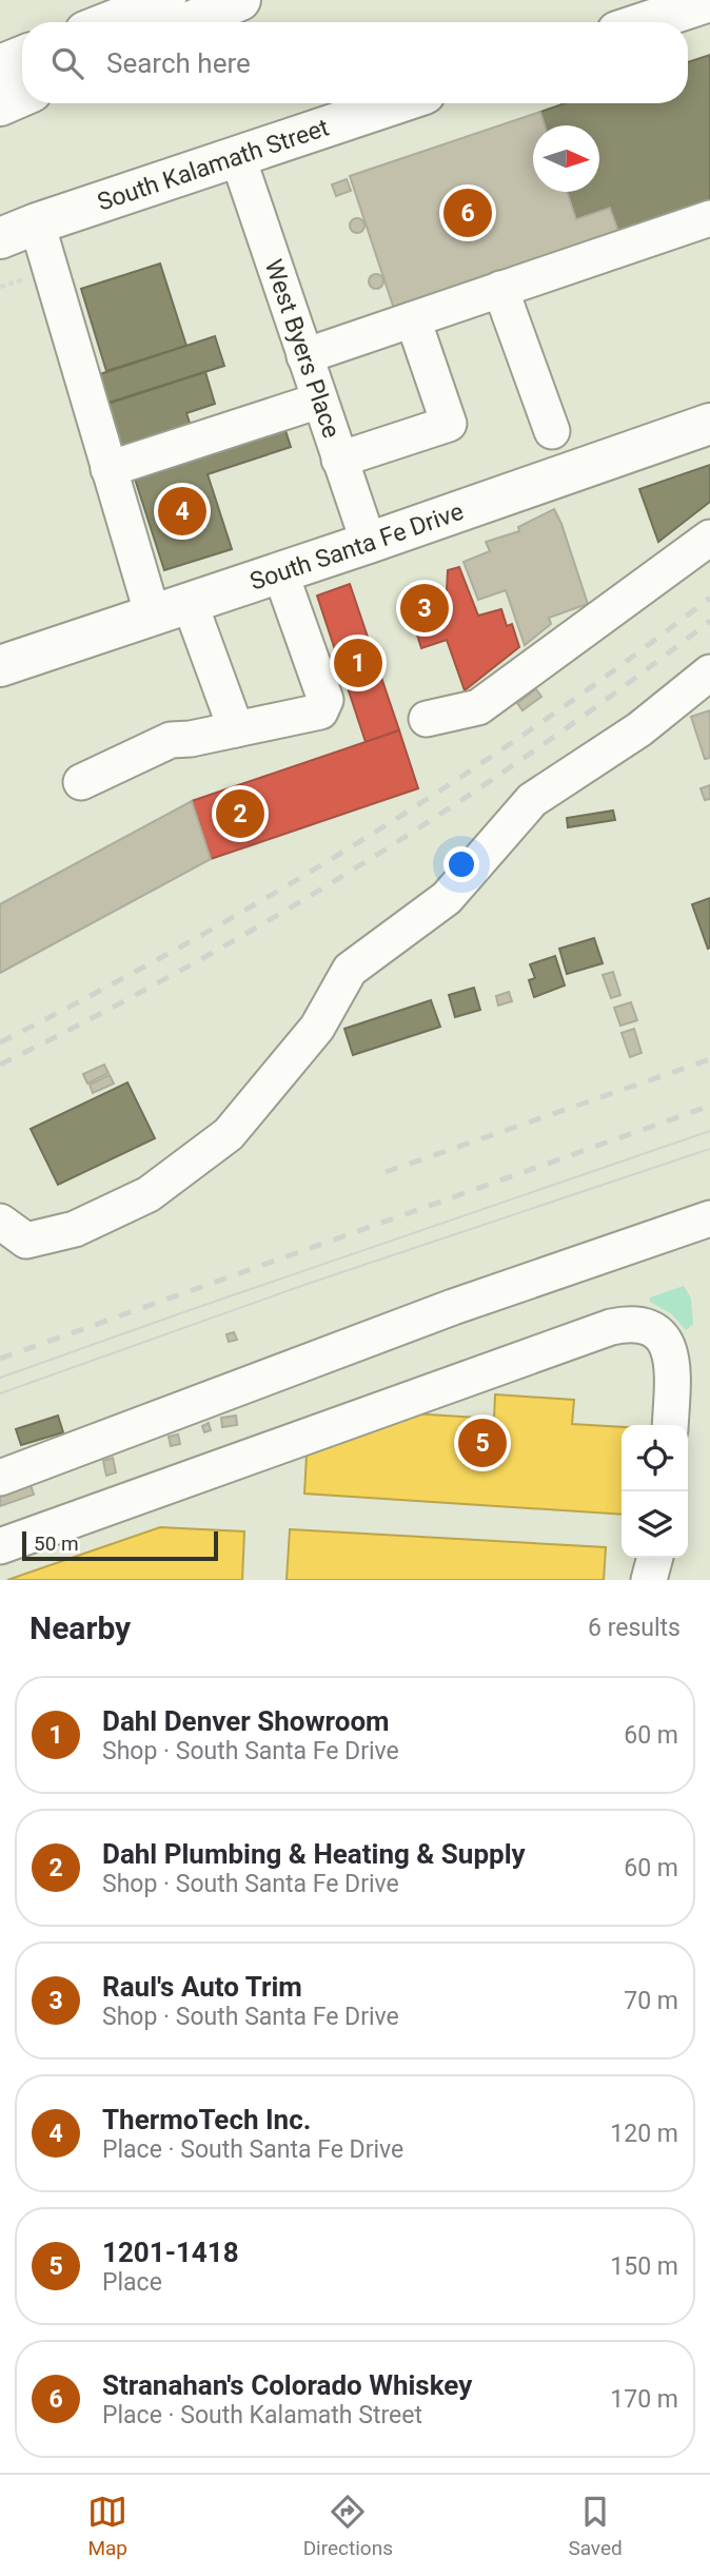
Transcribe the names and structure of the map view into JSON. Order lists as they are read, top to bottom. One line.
{"streets":{"main road":["South Kalamath Street","South Santa Fe Drive"],"street":["West Byers Place"]},"crossings":[["South Kalamath Street","West Byers Place"],["West Byers Place","South Santa Fe Drive"]],"scale_bar":"50 m","north":"right","page":{"search":"Search here","pins":["6","4","3","1","2","5"],"scale":"50 m","heading":["Nearby","6 results"],"list":[{"mark":"1","name":"Dahl Denver Showroom","note":"Shop · South Santa Fe Drive","value":"60 m"},{"mark":"2","name":"Dahl Plumbing & Heating & Supply","note":"Shop · South Santa Fe Drive","value":"60 m"},{"mark":"3","name":"Raul's Auto Trim","note":"Shop · South Santa Fe Drive","value":"70 m"},{"mark":"4","name":"ThermoTech Inc.","note":"Place · South Santa Fe Drive","value":"120 m"},{"mark":"5","name":"1201-1418","note":"Place","value":"150 m"},{"mark":"6","name":"Stranahan's Colorado Whiskey","note":"Place · South Kalamath Street","value":"170 m"}],"nav":["Map","Directions","Saved"]}}
